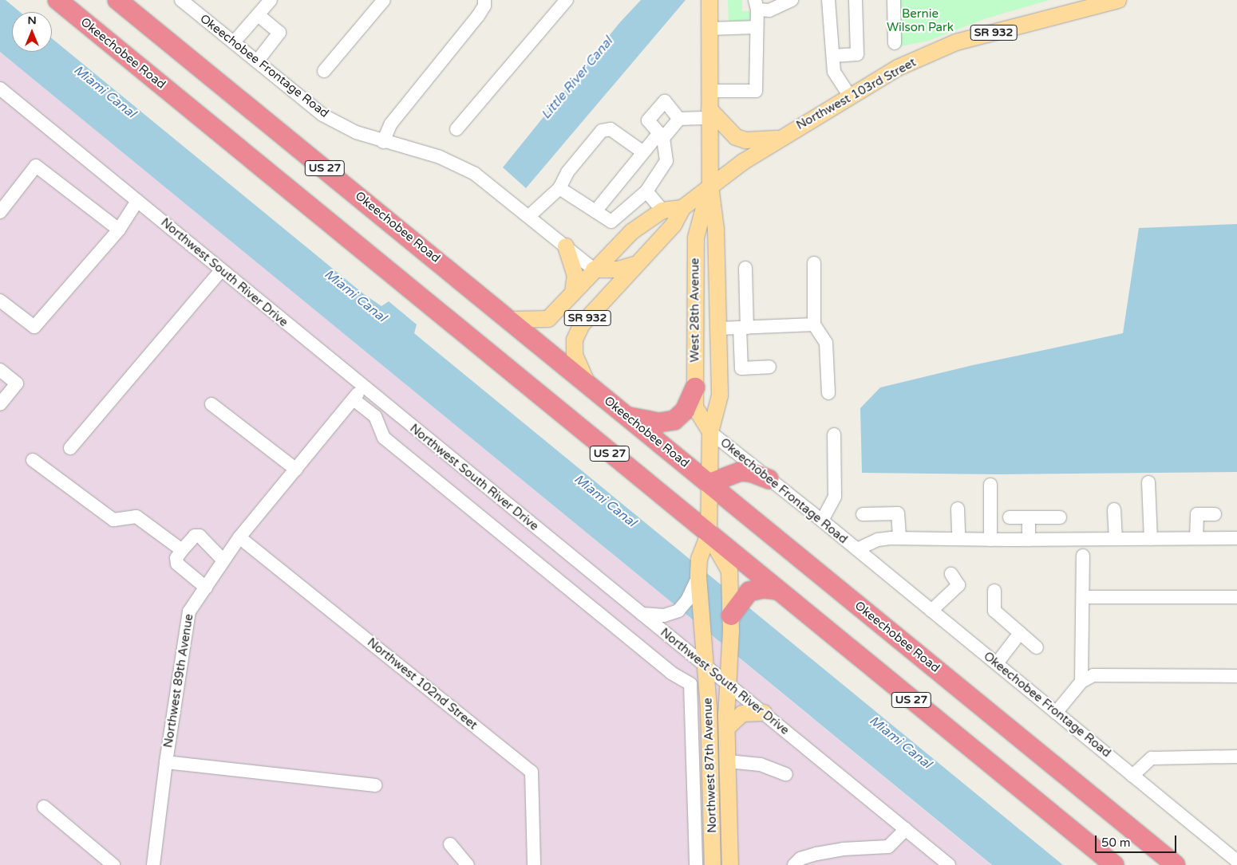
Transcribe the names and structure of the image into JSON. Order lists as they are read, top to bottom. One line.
{"streets":{"highway":["Okeechobee Road","US 27"],"main road":["SR 932","Northwest 103rd Street","West 28th Avenue","Northwest 87th Avenue"],"street":["Okeechobee Frontage Road","Northwest South River Drive","Northwest 89th Avenue","Northwest 102nd Street"]},"crossings":[["SR 932","Okeechobee Road"],["SR 932","Okeechobee Frontage Road"],["SR 932","Northwest 103rd Street"],["Okeechobee Road","West 28th Avenue"],["Okeechobee Frontage Road","West 28th Avenue"],["Northwest 103rd Street","West 28th Avenue"],["Northwest South River Drive","West 28th Avenue"],["Northwest South River Drive","Northwest 89th Avenue"],["Northwest South River Drive","Northwest 87th Avenue"],["West 28th Avenue","Northwest 87th Avenue"],["Northwest 89th Avenue","Northwest 102nd Street"]],"water":["Little River Canal","Miami Canal"],"parks":["Bernie Wilson Park"],"scale_bar":"50 m","north":"top"}
